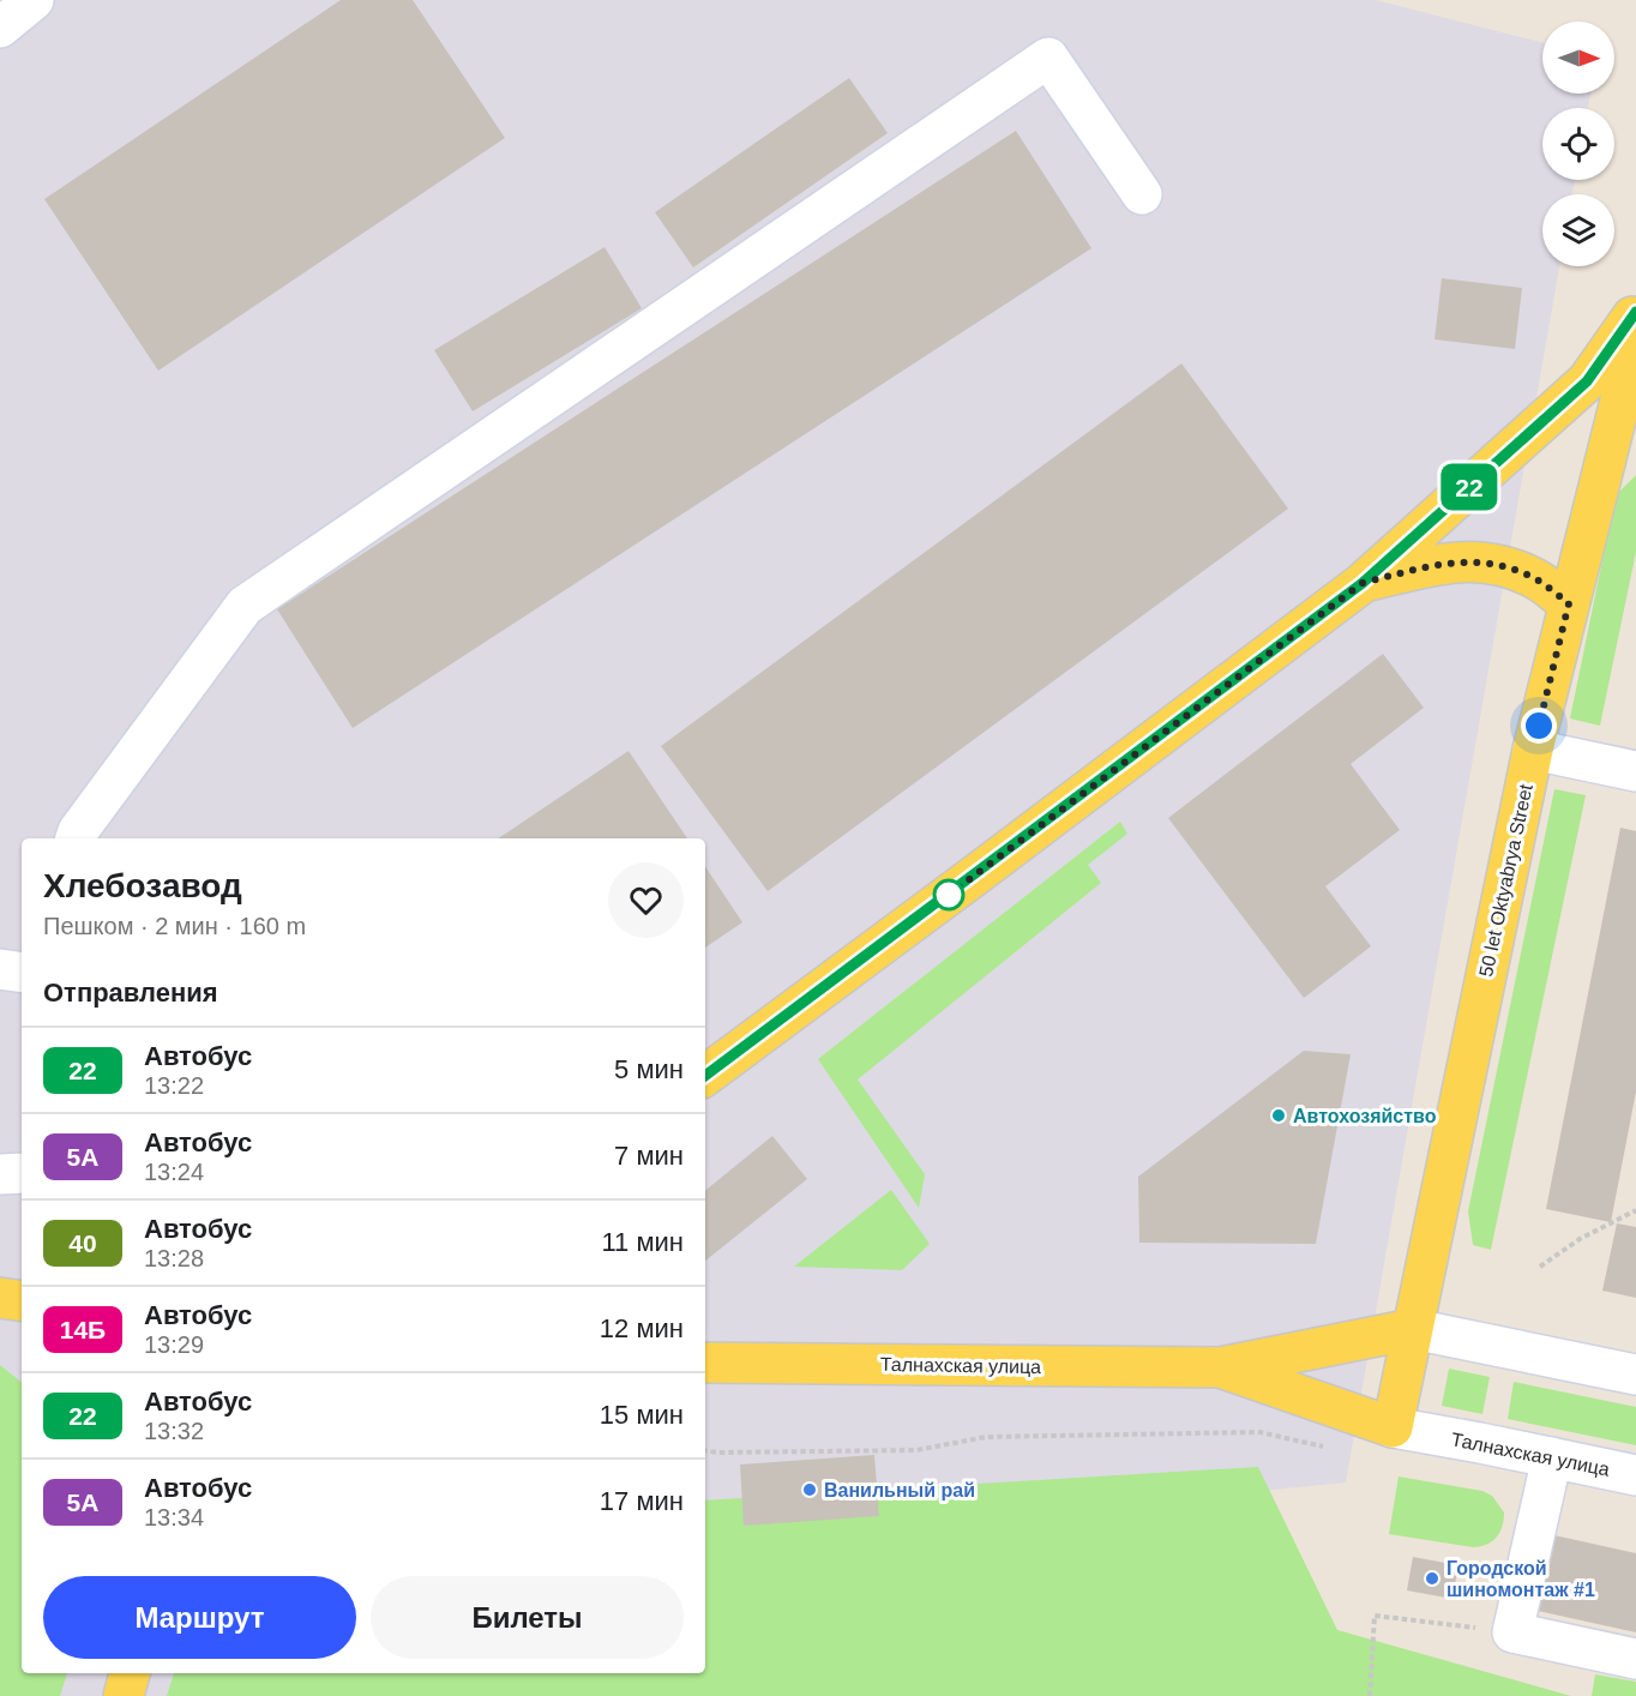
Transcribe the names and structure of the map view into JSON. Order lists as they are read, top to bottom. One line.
{"streets":{"main road":["50 let Oktyabrya Street","Талнахская улица"]},"crossings":[["50 let Oktyabrya Street","Талнахская улица"]],"places":["Автохозяйство","Ванильный рай","Городской шиномонтаж #1"],"lines":["bus line 22"],"north":"right","page":{"on_map":"22","heading":[["Хлебозавод","Пешком · 2 мин · 160 m"],"Отправления"],"list":[{"mark":"22","name":"Автобус","note":"13:22","value":"5 мин"},{"mark":"5А","name":"Автобус","note":"13:24","value":"7 мин"},{"mark":"40","name":"Автобус","note":"13:28","value":"11 мин"},{"mark":"14Б","name":"Автобус","note":"13:29","value":"12 мин"},{"mark":"22","name":"Автобус","note":"13:32","value":"15 мин"},{"mark":"5А","name":"Автобус","note":"13:34","value":"17 мин"}],"buttons":["Маршрут","Билеты"]}}
